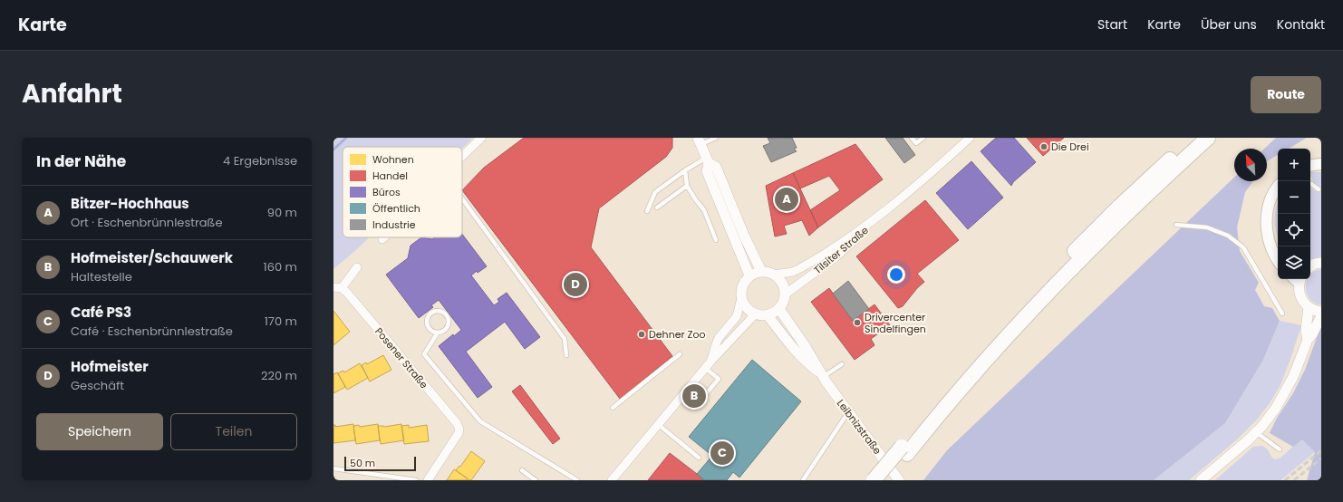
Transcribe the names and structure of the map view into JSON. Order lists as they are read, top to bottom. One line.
{"streets":{"street":["Tilsiter Straße","Posener Straße","Leibnizstraße"]},"crossings":[["Tilsiter Straße","Leibnizstraße"]],"places":["Die Drei","Drivercenter Sindelfingen","Dehner Zoo"],"legend":["Wohnen","Handel","Büros","Öffentlich","Industrie"],"scale_bar":"50 m","north":"top left","page":{"header":"Karte","nav":["Start","Karte","Über uns","Kontakt"],"title":"Anfahrt","buttons":["Route",["Speichern","Teilen"]],"heading":["In der Nähe","4 Ergebnisse"],"map_buttons":["+","−"],"list":[{"mark":"A","name":"Bitzer-Hochhaus","note":"Ort · Eschenbrünnlestraße","value":"90 m"},{"mark":"B","name":"Hofmeister/Schauwerk","note":"Haltestelle","value":"160 m"},{"mark":"C","name":"Café PS3","note":"Café · Eschenbrünnlestraße","value":"170 m"},{"mark":"D","name":"Hofmeister","note":"Geschäft","value":"220 m"}],"pins":["A","D","B","C"],"scale":"50 m"}}
